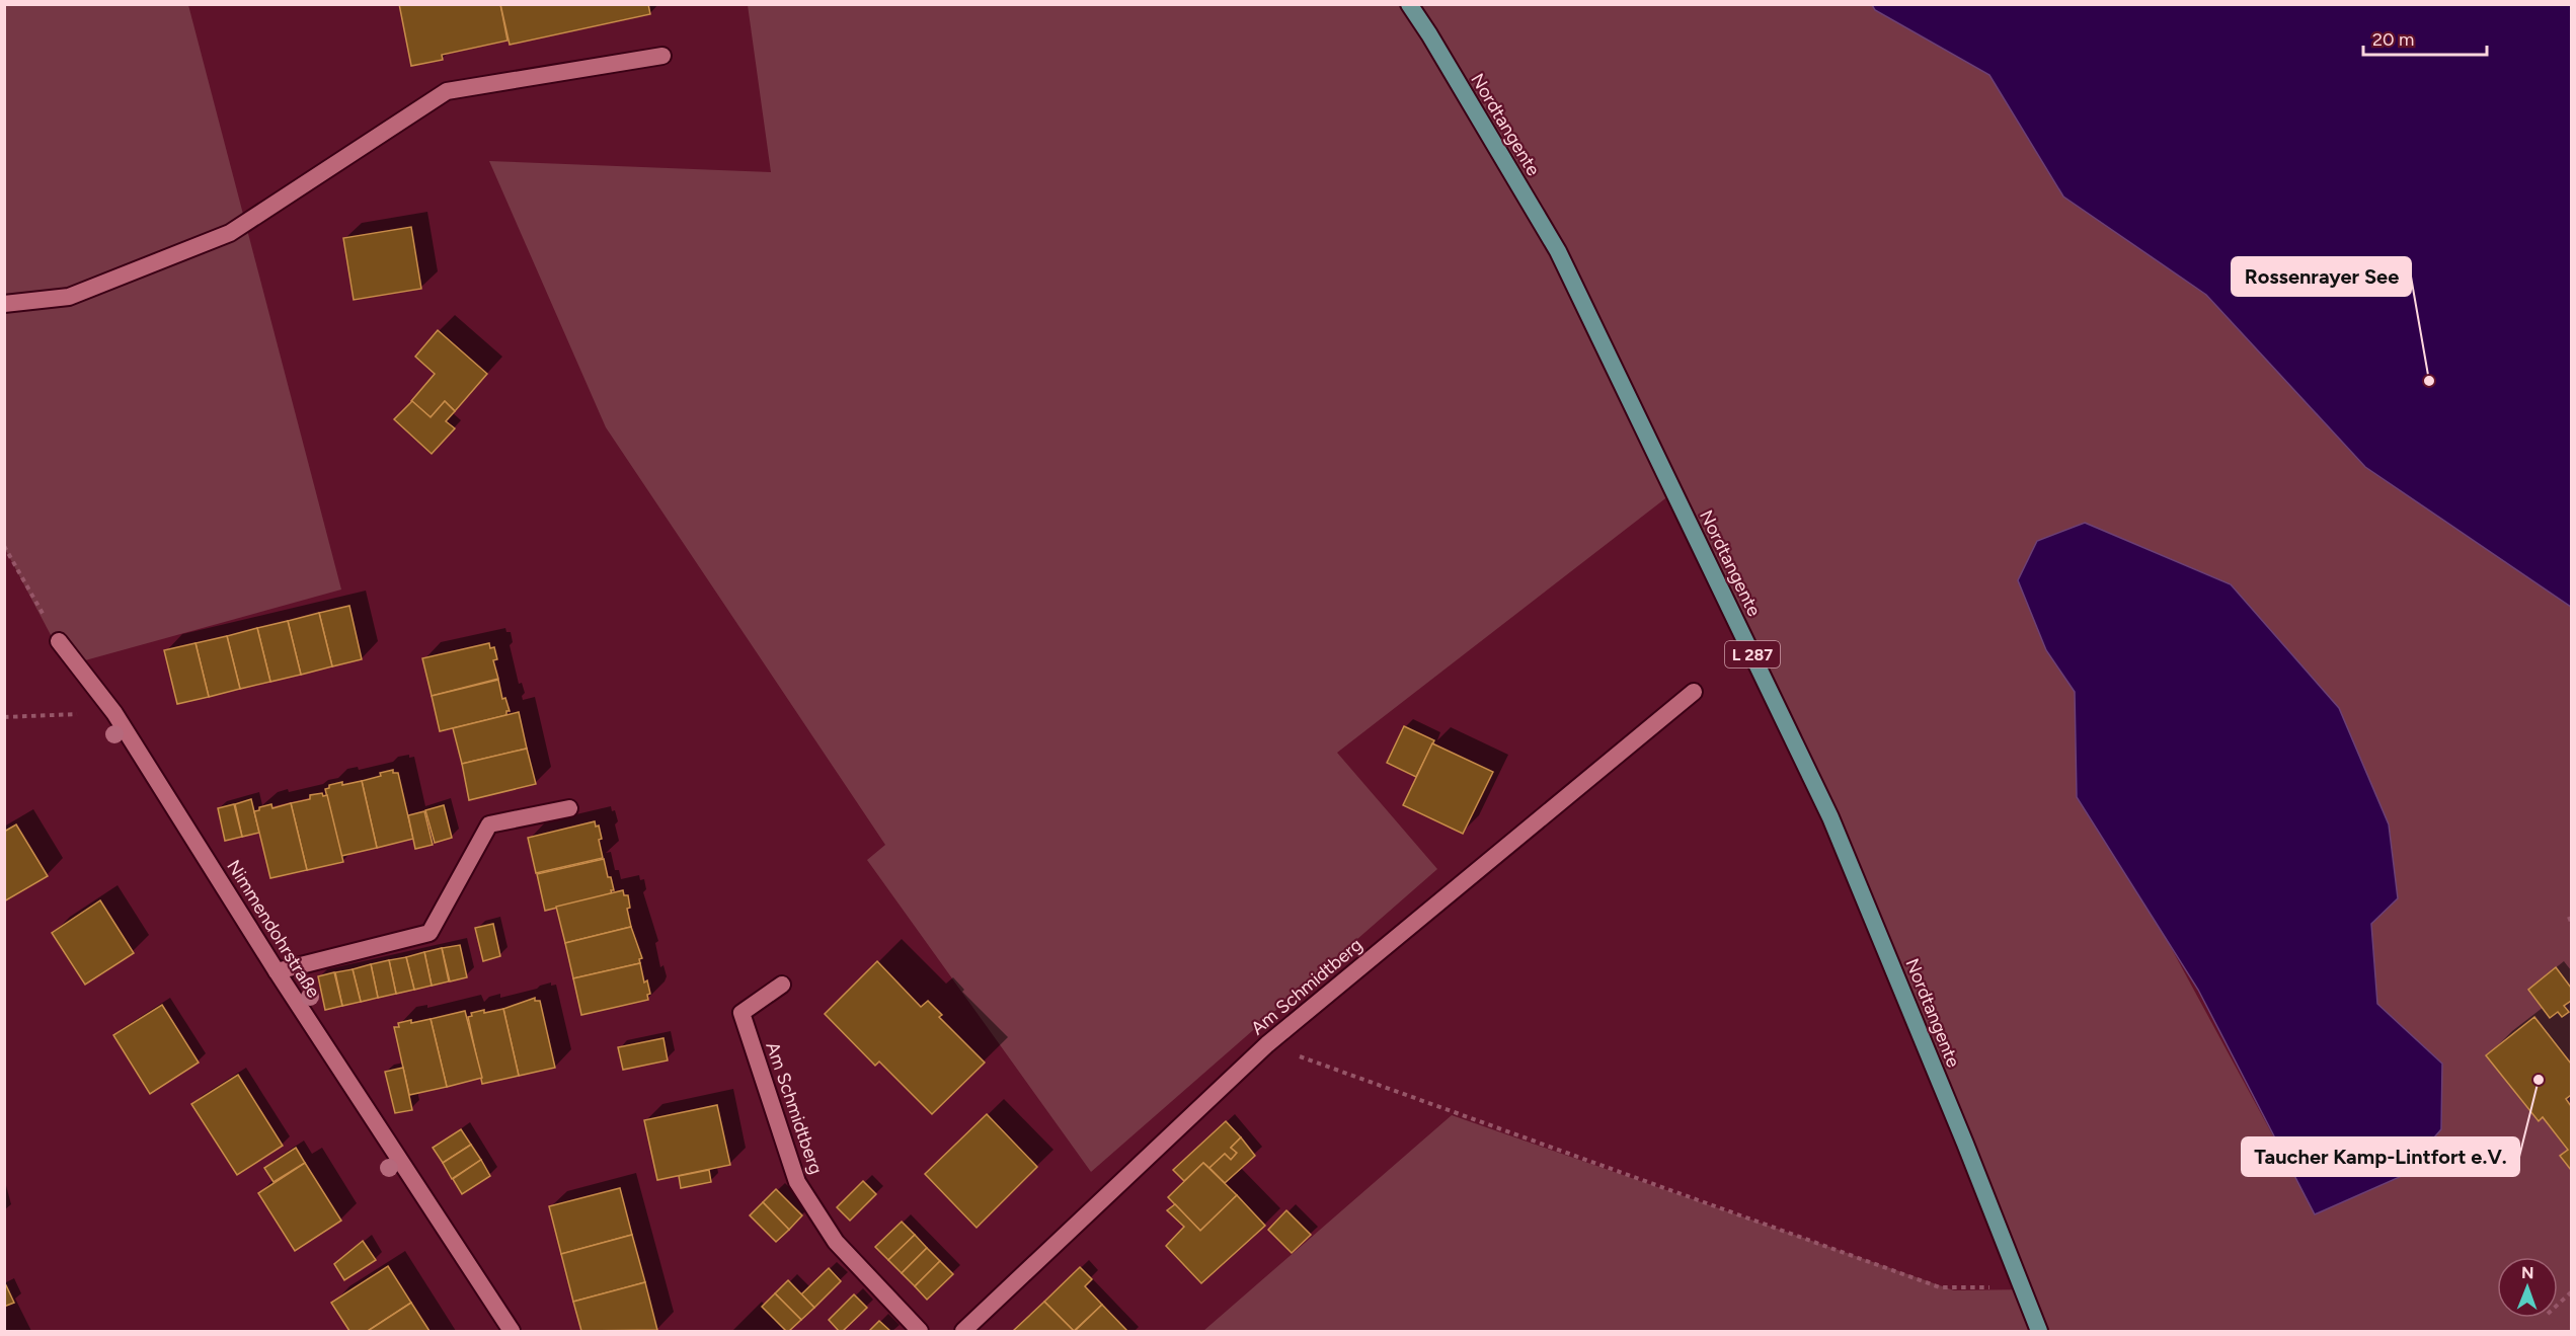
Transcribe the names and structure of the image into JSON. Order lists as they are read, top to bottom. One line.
{"streets":{"main road":["Nordtangente","L 287"],"street":["Nimmendohrstraße","Am Schmidtberg"]},"places":["Rossenrayer See","Taucher Kamp-Lintfort e.V."],"scale_bar":"20 m","north":"top"}
